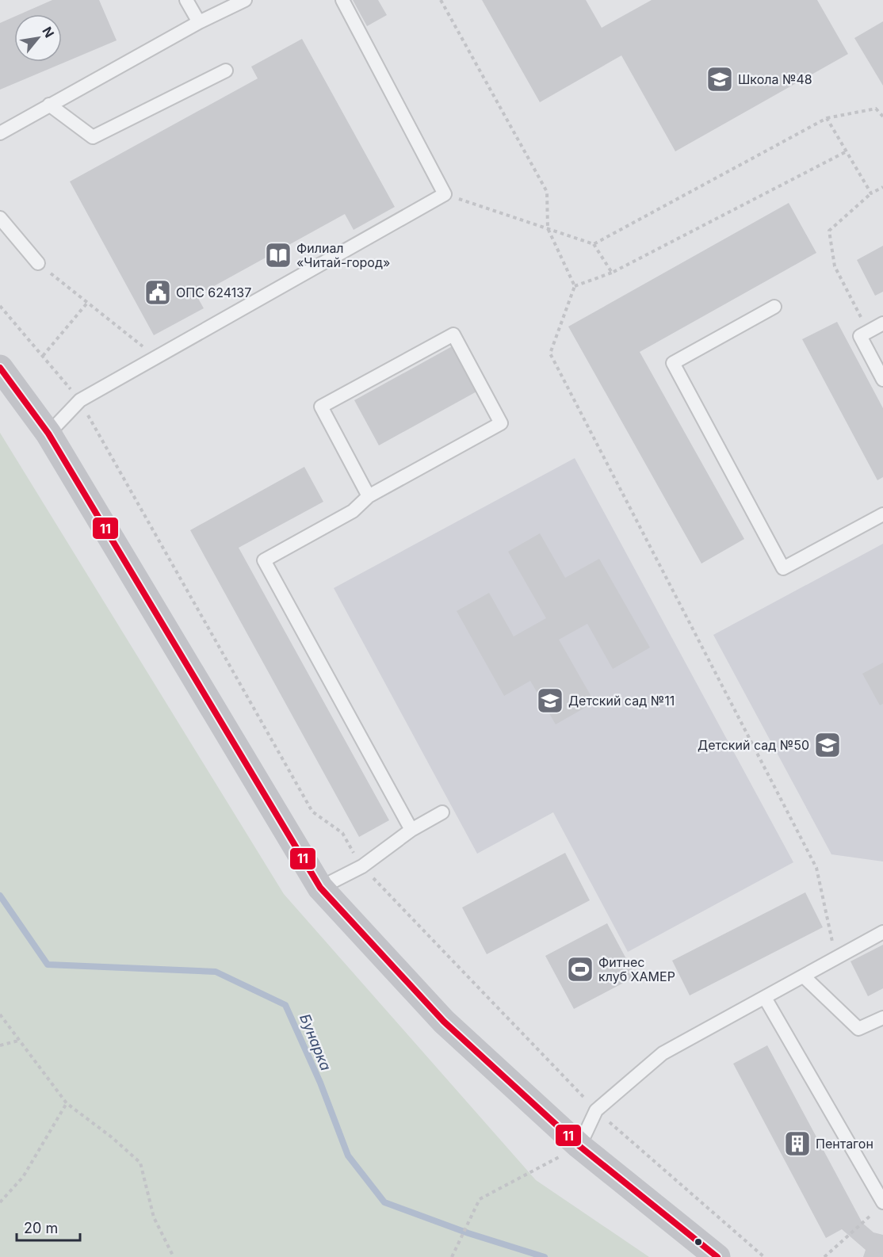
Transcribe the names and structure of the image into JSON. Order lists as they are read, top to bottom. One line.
{"water":["Бунарка"],"places":{"school or university":["Школа №48","Детский сад №11","Детский сад №50"],"library":["Филиал «Читай-город»"],"public building":["ОПС 624137"],"sports":["Фитнес клуб ХАМЕР"],"building":["Пентагон"]},"lines":["transit line 11"],"scale_bar":"20 m","north":"top right"}
